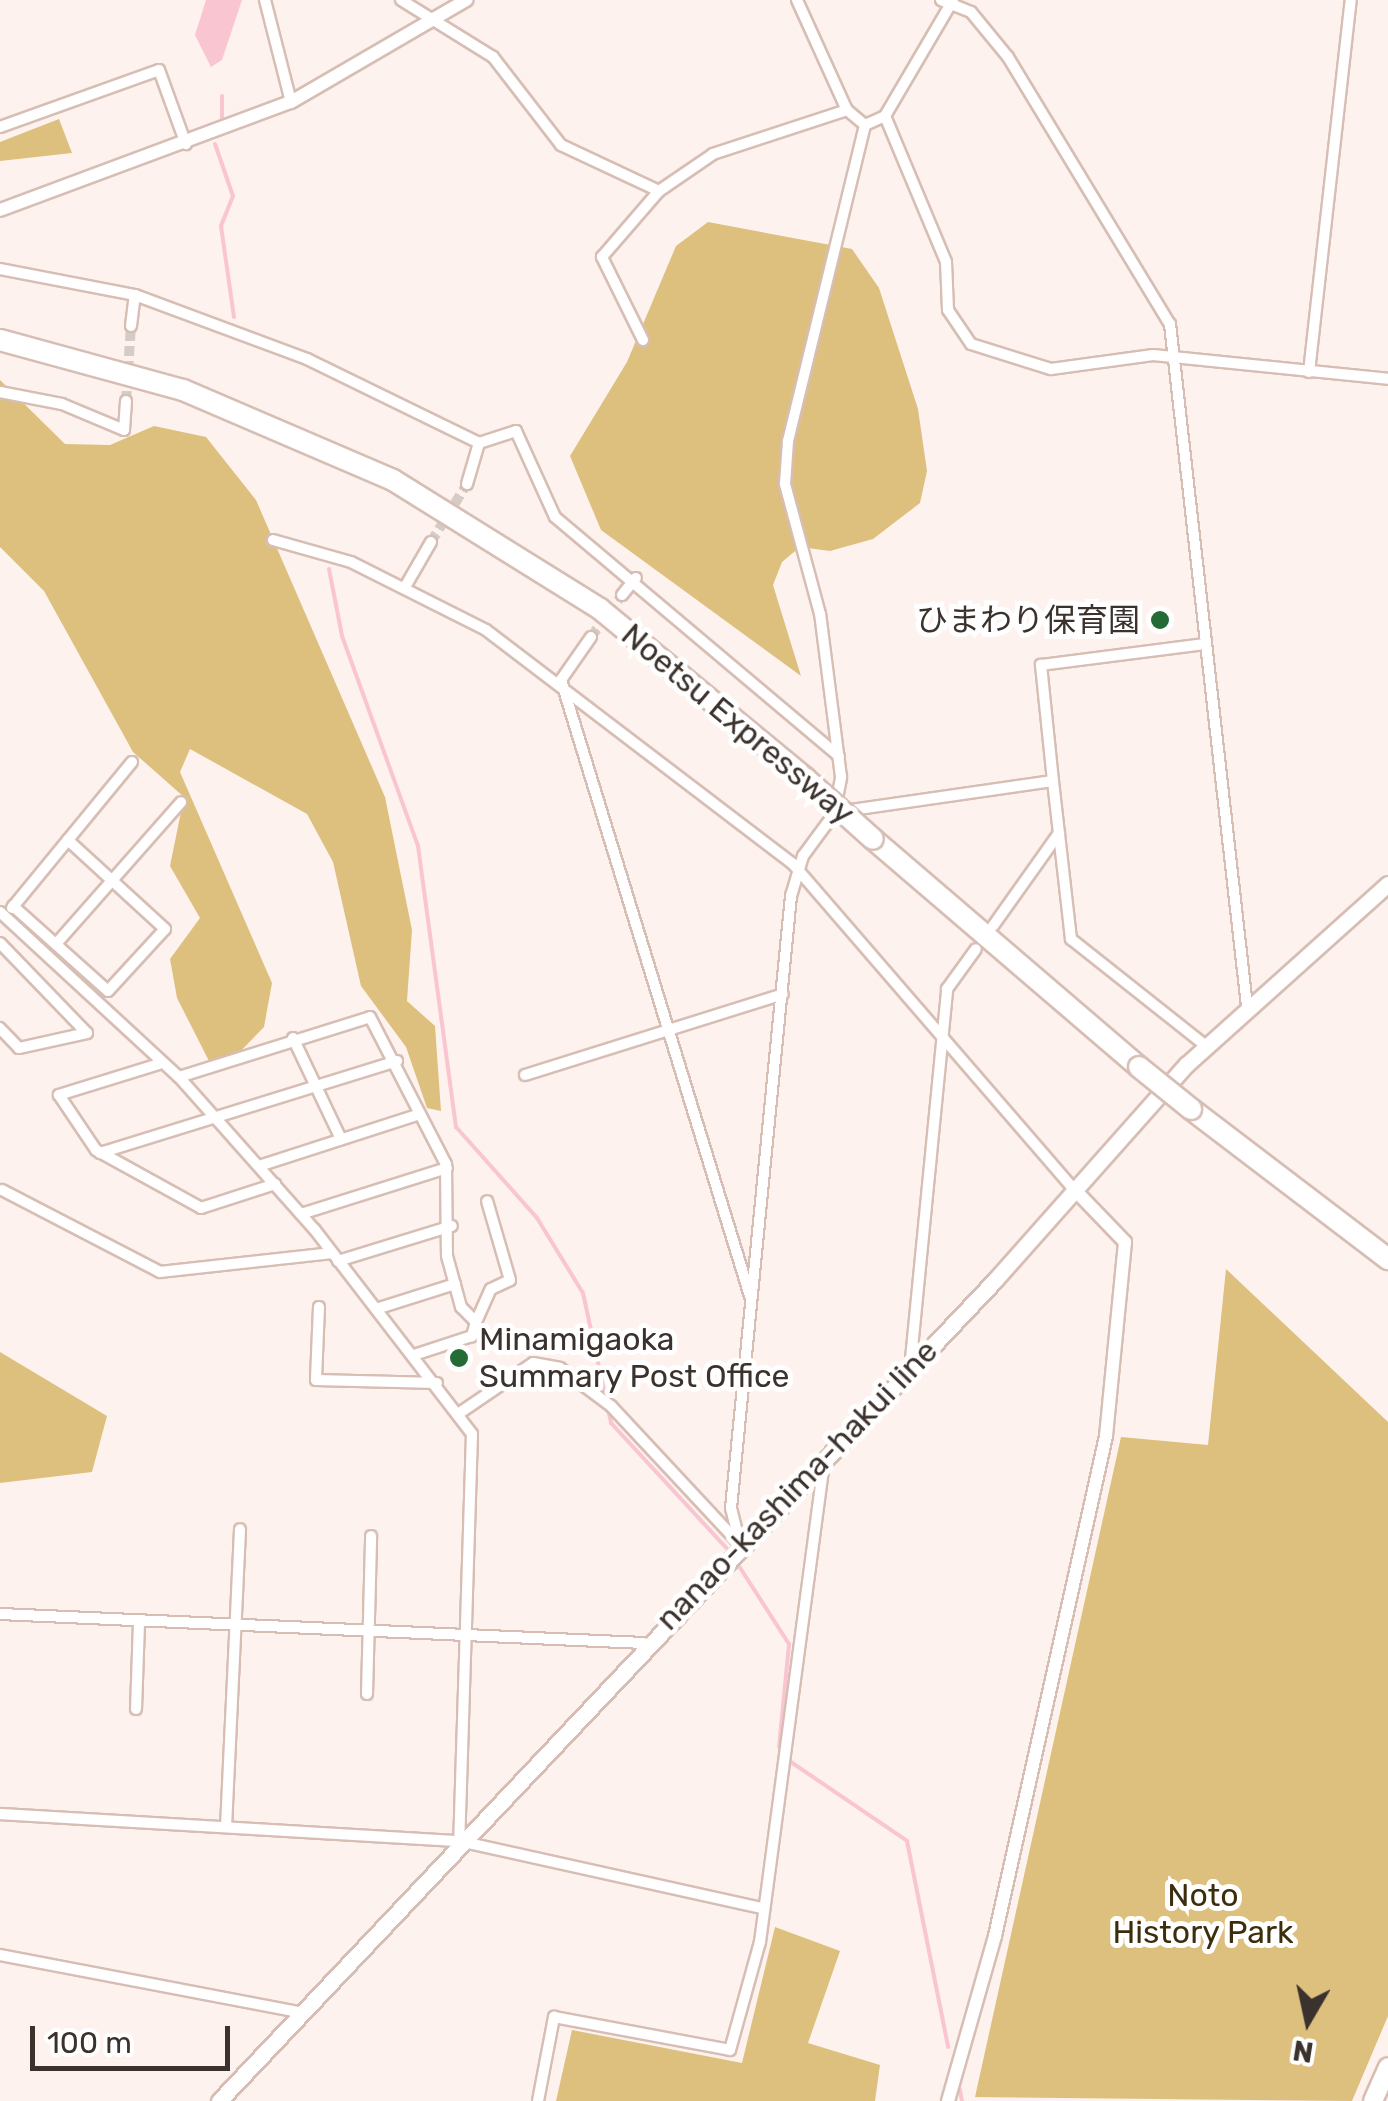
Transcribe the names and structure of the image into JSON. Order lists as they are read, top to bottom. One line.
{"streets":{"highway":["Noetsu Expressway"],"main road":["nanao-kashima-hakui line"]},"parks":["Noto History Park"],"places":["ひまわり保育園","Minamigaoka Summary Post Office"],"scale_bar":"100 m","north":"bottom"}
